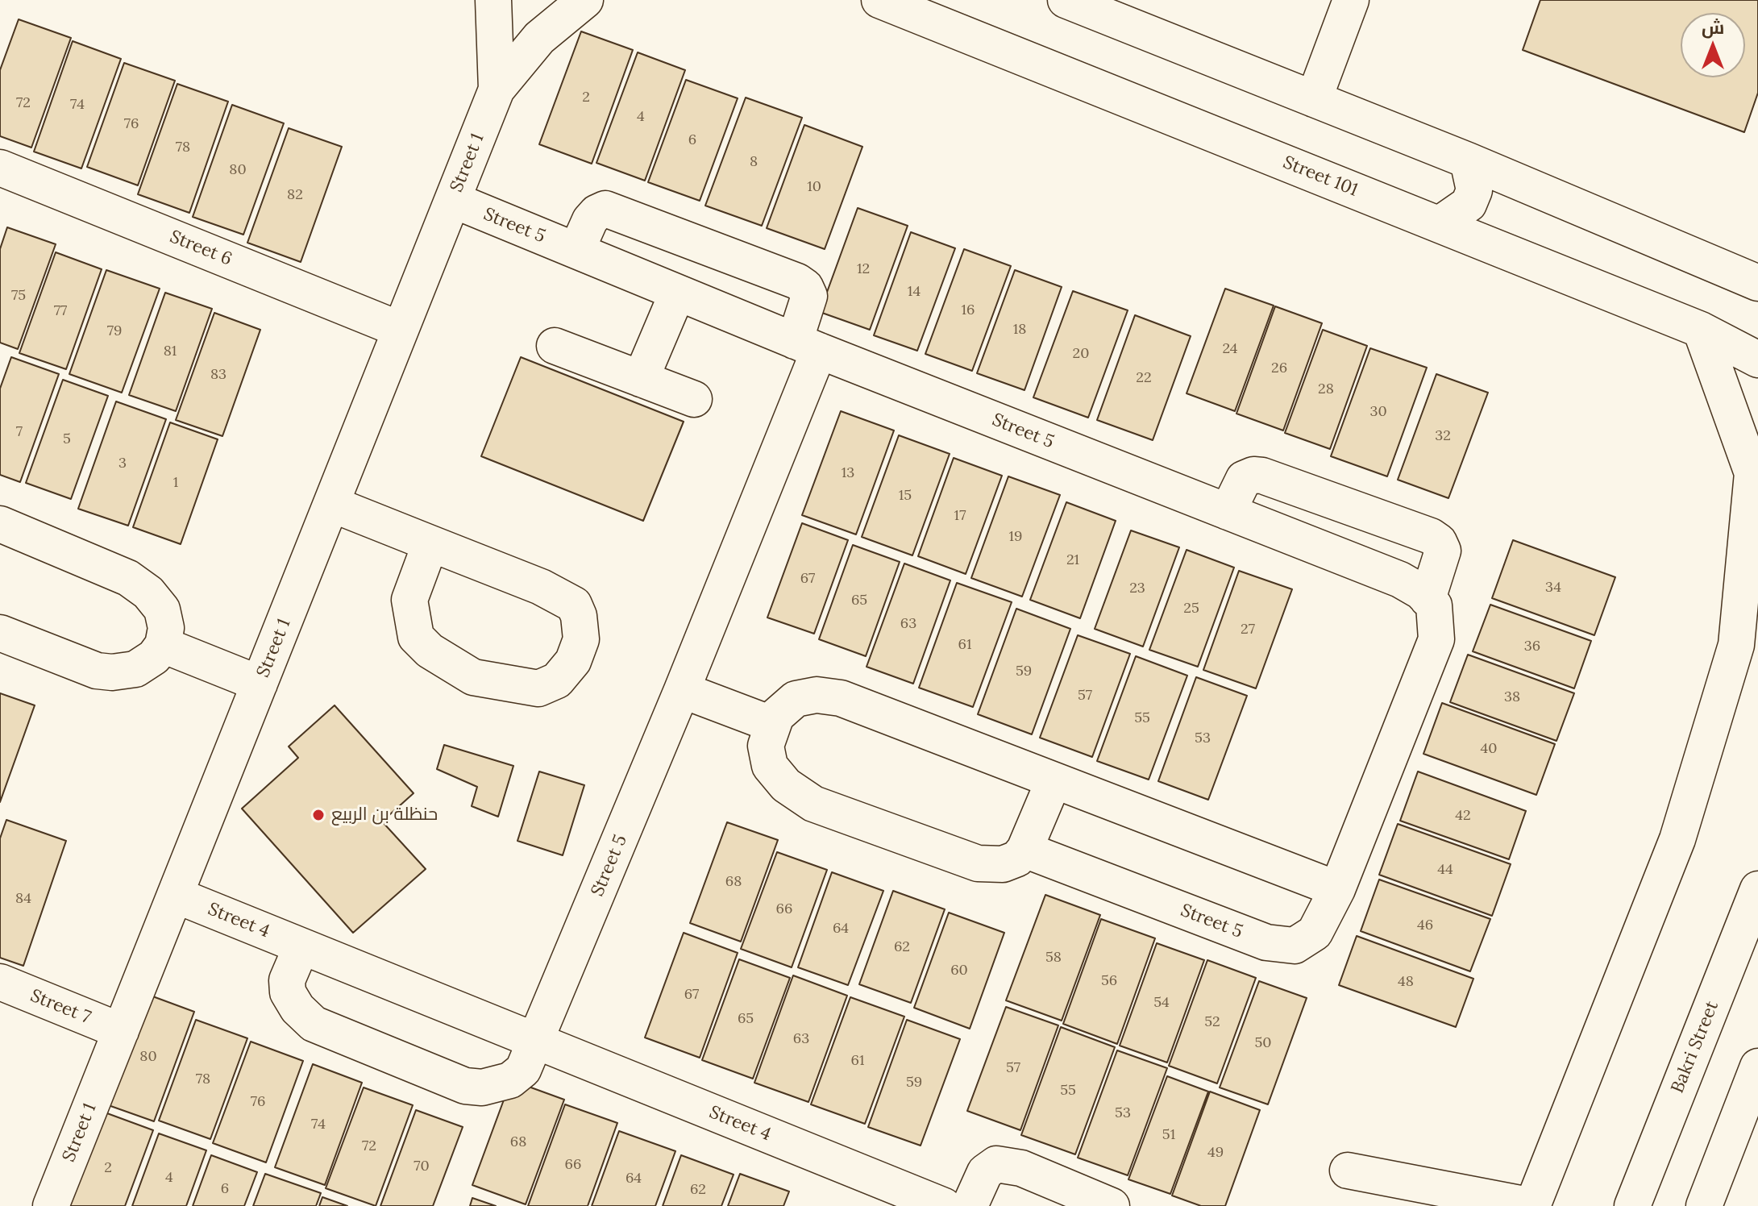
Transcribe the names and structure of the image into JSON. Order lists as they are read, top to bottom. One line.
{"streets":{"street":["Street 1","Street 101","Street 5","Street 6","Street 4","Street 7","Bakri Street"]},"crossings":[["Street 1","Street 5"],["Street 1","Street 6"],["Street 1","Street 4"],["Street 1","Street 7"],["Street 5","Street 4"]],"places":["حنظلة بن الربيع"],"house_numbers":["2","72","74","4","76","6","78","8","80","10","82","12","14","75","16","77","18","79","24","81","20","26","83","22","28","30","7","32","5","3","13","1","15","17","19","21","67","34","23","65","25","63","27","61","36","59","57","38","55","53","40","42","44","68","84","66","46","64","62","58","60","56","48","67","54","65","52","63","50","80","61","57","78","59","55","76","53","74","51","68","72","49","66","70","2","4","64","6","62"],"north":"top"}
